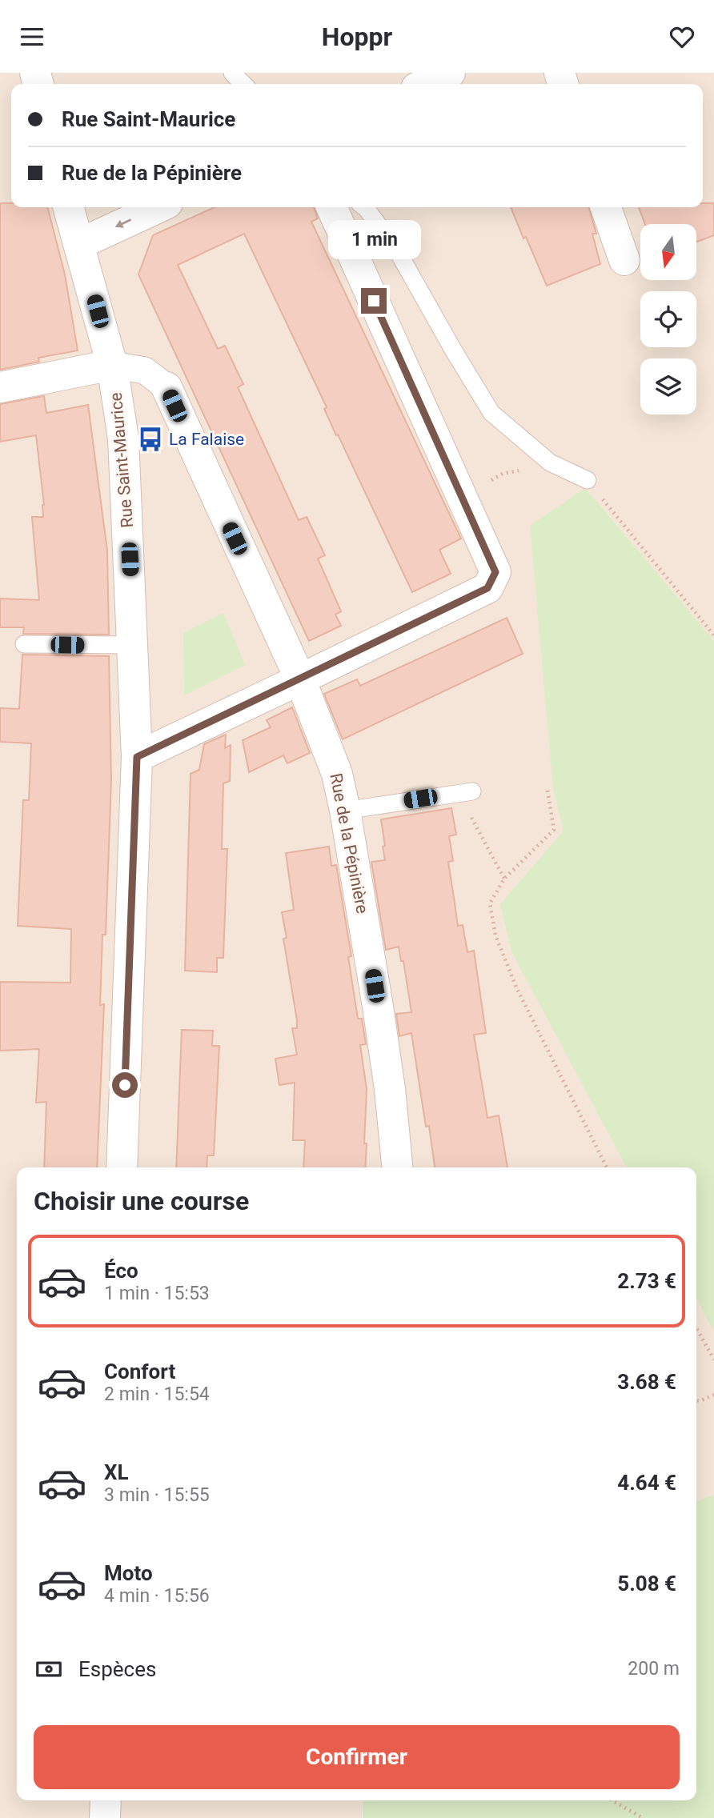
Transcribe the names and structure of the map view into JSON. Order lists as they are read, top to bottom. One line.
{"streets":{"street":["Rue Saint-Maurice","Rue de la Pépinière"]},"places":{"bus stop":["La Falaise"]},"north":"bottom","page":{"header":"Hoppr","banner":["Rue Saint-Maurice","Rue de la Pépinière"],"bubble":"1 min","heading":"Choisir une course","list":[{"name":"Éco","note":"1 min · 15:53","value":"2.73 €"},{"name":"Confort","note":"2 min · 15:54","value":"3.68 €"},{"name":"XL","note":"3 min · 15:55","value":"4.64 €"},{"name":"Moto","note":"4 min · 15:56","value":"5.08 €"}],"pay":["Espèces","200 m"],"buttons":"Confirmer"}}
